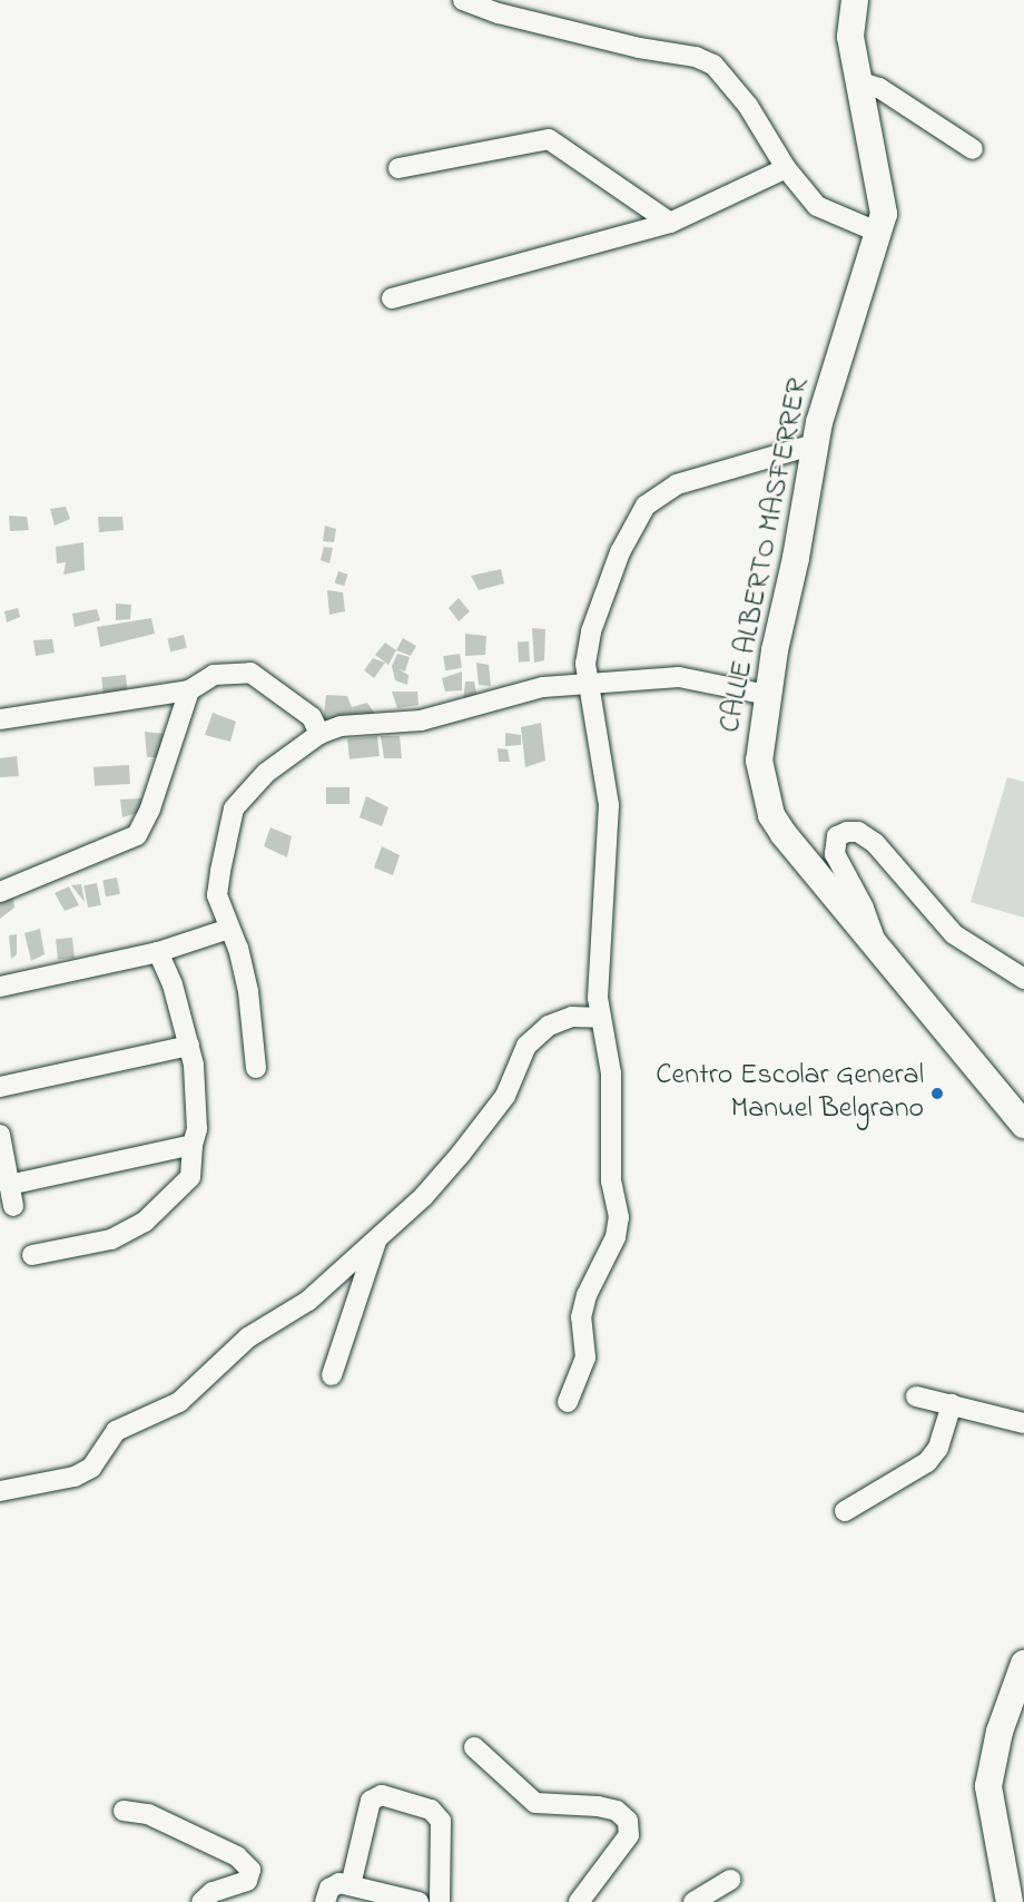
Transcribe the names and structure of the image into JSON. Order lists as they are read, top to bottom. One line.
{"streets":{"main road":["CALLE ALBERTO MASFERRER"]},"places":["Centro Escolar General Manuel Belgrano"]}
